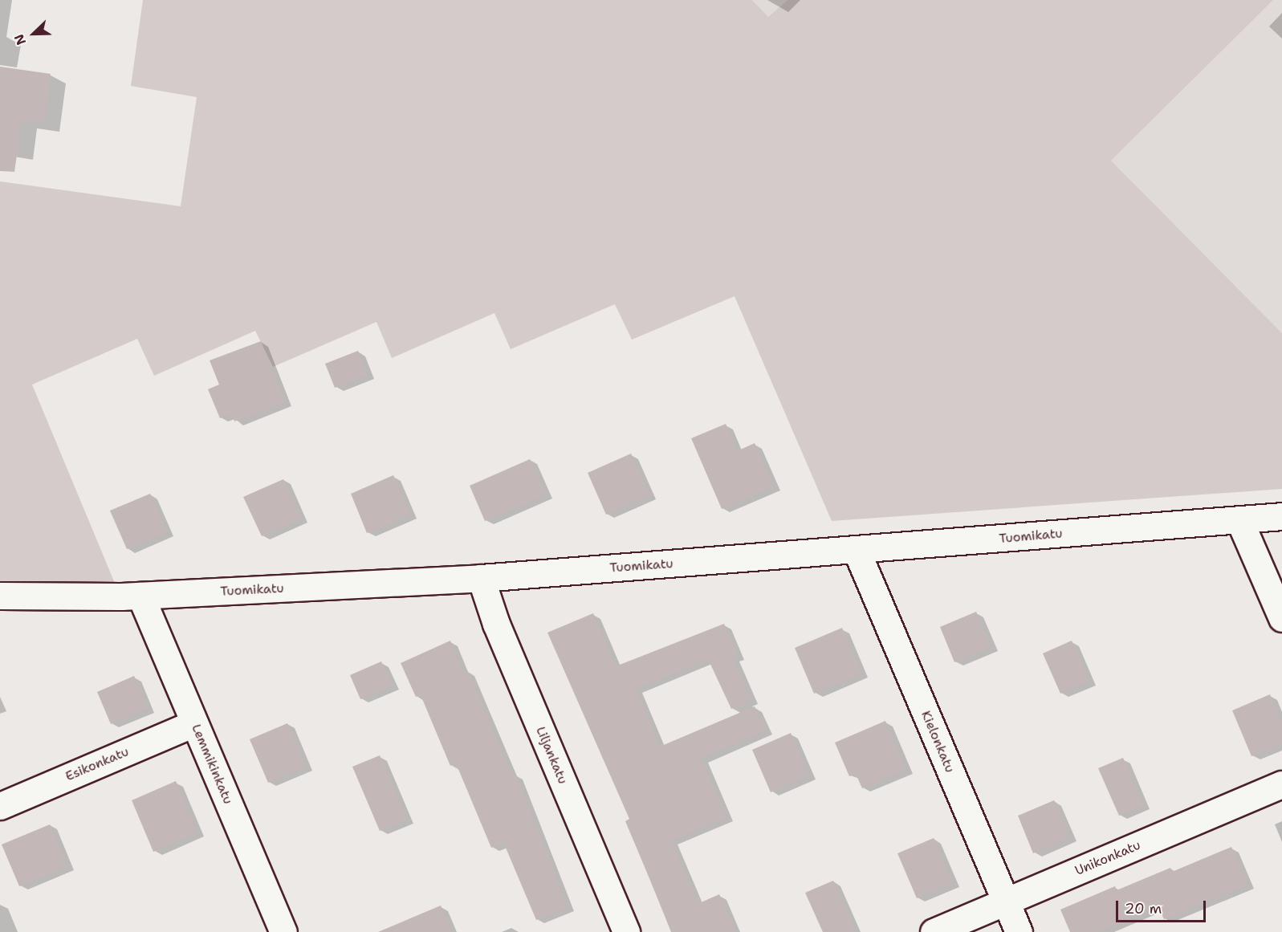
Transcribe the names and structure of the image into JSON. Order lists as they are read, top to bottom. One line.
{"streets":{"street":["Tuomikatu","Kielonkatu","Liljankatu","Esikonkatu","Lemmikinkatu","Unikonkatu"]},"crossings":[["Tuomikatu","Kielonkatu"],["Tuomikatu","Liljankatu"],["Tuomikatu","Lemmikinkatu"],["Kielonkatu","Unikonkatu"],["Esikonkatu","Lemmikinkatu"]],"scale_bar":"20 m","north":"bottom left"}
